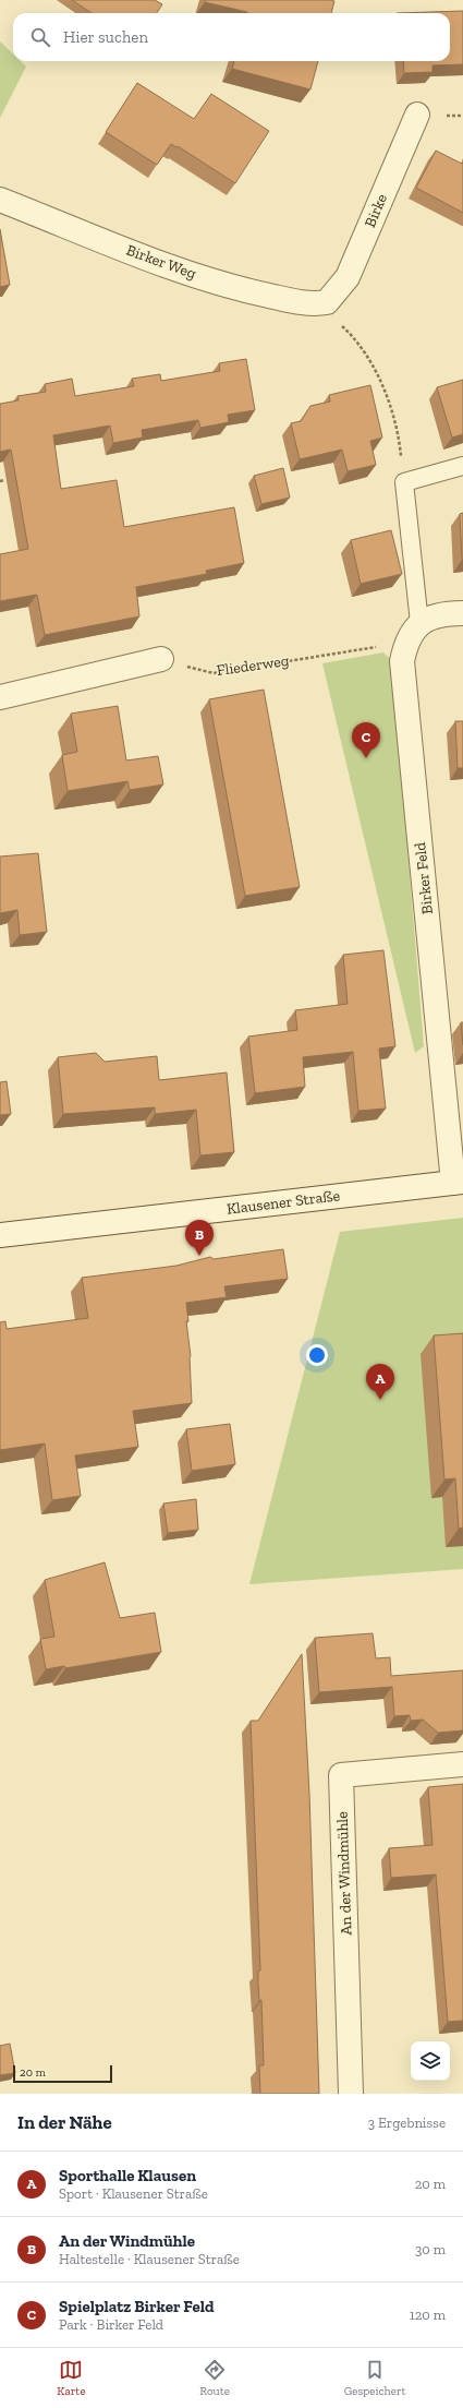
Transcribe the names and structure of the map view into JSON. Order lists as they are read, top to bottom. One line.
{"streets":{"street":["Birke","Birker Weg","Birker Feld","Klausener Straße","An der Windmühle"],"path":["Fliederweg"]},"crossings":[["Birke","Birker Weg"],["Fliederweg","Birker Feld"],["Birker Feld","Klausener Straße"]],"scale_bar":"20 m","page":{"search":"Hier suchen","pins":["C","B","A"],"scale":"20 m","heading":["In der Nähe","3 Ergebnisse"],"list":[{"mark":"A","name":"Sporthalle Klausen","note":"Sport · Klausener Straße","value":"20 m"},{"mark":"B","name":"An der Windmühle","note":"Haltestelle · Klausener Straße","value":"30 m"},{"mark":"C","name":"Spielplatz Birker Feld","note":"Park · Birker Feld","value":"120 m"}],"nav":["Karte","Route","Gespeichert"]}}
